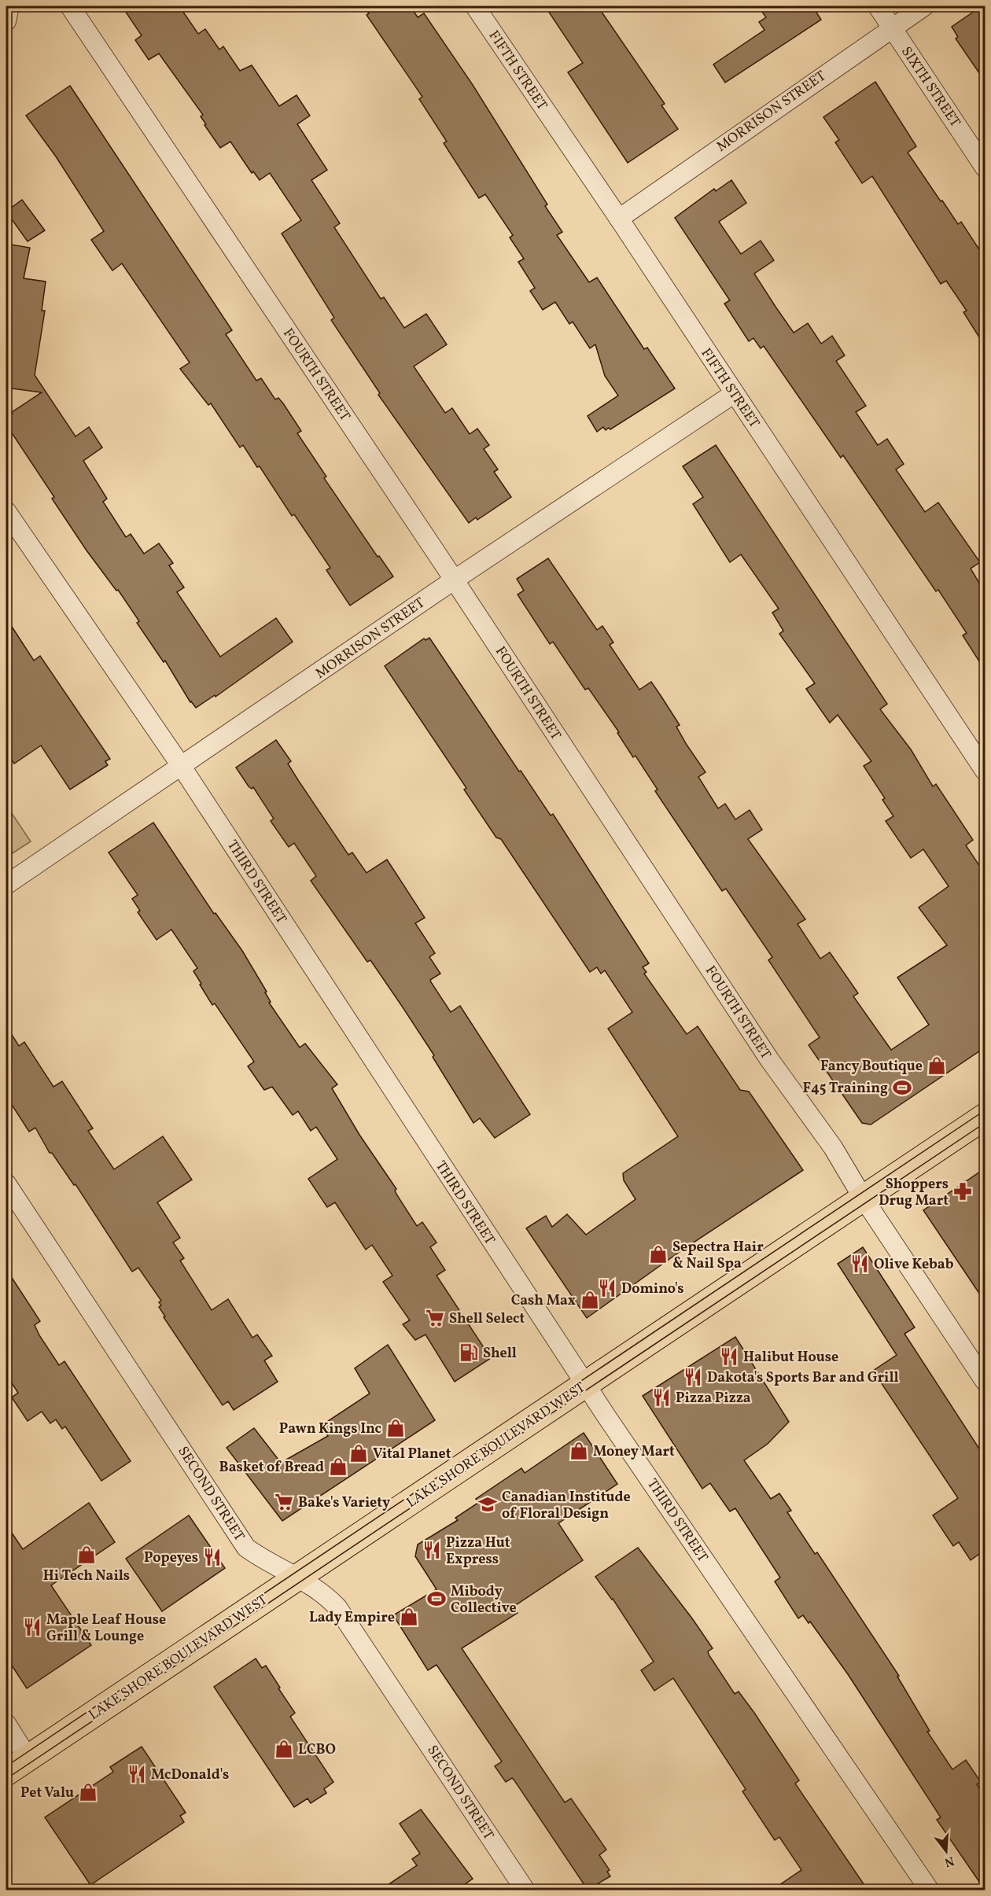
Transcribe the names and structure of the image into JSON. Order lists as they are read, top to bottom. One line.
{"streets":{"main road":["LAKE SHORE BOULEVARD WEST"],"street":["FIFTH STREET","SIXTH STREET","MORRISON STREET","FOURTH STREET","THIRD STREET","SECOND STREET"]},"crossings":[["FIFTH STREET","MORRISON STREET"],["SIXTH STREET","MORRISON STREET"],["MORRISON STREET","FOURTH STREET"],["MORRISON STREET","THIRD STREET"],["FOURTH STREET","LAKE SHORE BOULEVARD WEST"],["THIRD STREET","LAKE SHORE BOULEVARD WEST"],["LAKE SHORE BOULEVARD WEST","SECOND STREET"]],"places":{"shop":["Fancy Boutique","Sepectra Hair & Nail Spa","Cash Max","Pawn Kings Inc","Money Mart","Vital Planet","Basket of Bread","Hi Tech Nails","Lady Empire","LCBO","Pet Valu"],"sports":["F45 Training","Mibody Collective"],"pharmacy":["Shoppers Drug Mart"],"restaurant":["Olive Kebab","Domino's","Halibut House","Dakota's Sports Bar and Grill","Pizza Pizza","Pizza Hut Express","Popeyes","Maple Leaf House Grill & Lounge","McDonald's"],"supermarket":["Shell Select","Bake's Variety"],"fuel station":["Shell"],"school or university":["Canadian Institude of Floral Design"]},"north":"bottom"}
